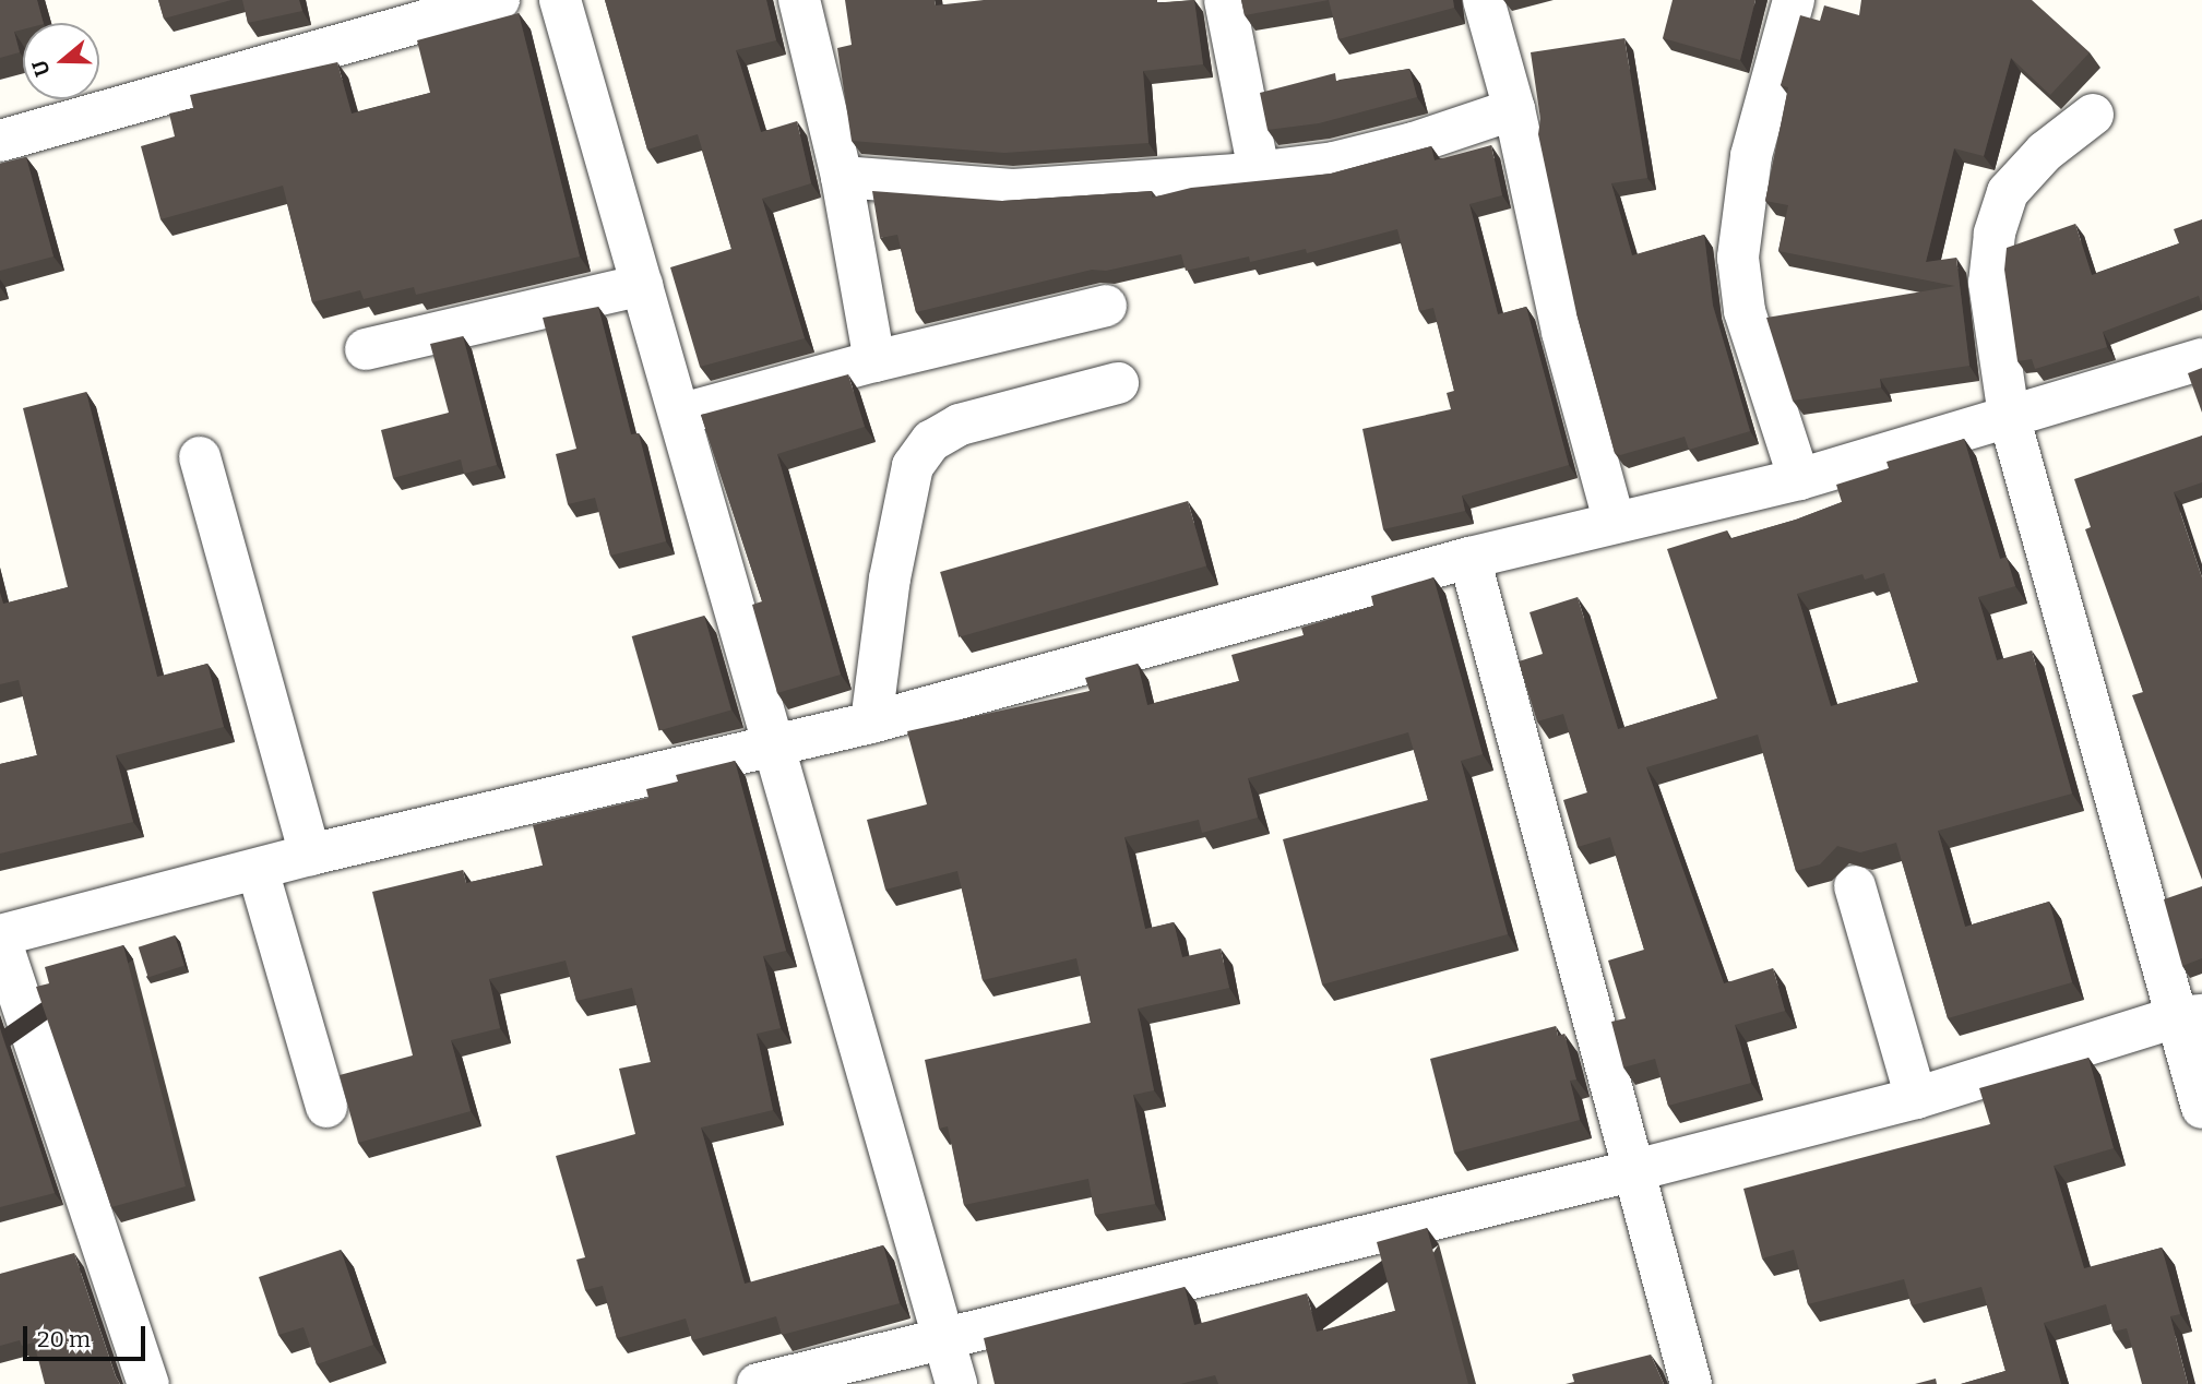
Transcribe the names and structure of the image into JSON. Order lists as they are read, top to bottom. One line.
{"scale_bar":"20 m","north":"left"}
